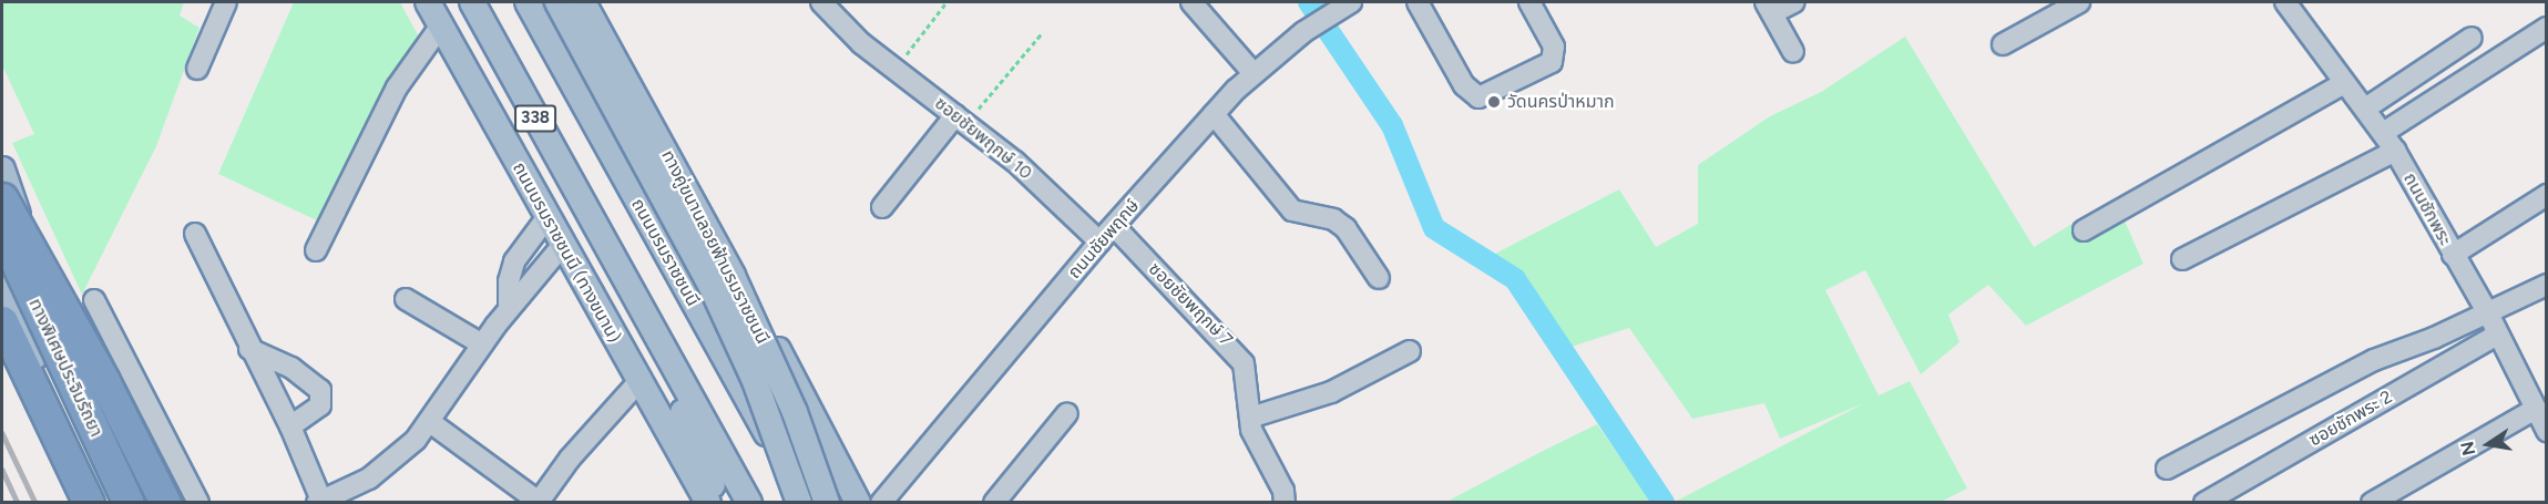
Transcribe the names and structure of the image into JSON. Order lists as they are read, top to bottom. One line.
{"streets":{"highway":["ทางพิเศษประจิมรัถยา"],"main road":["338","ทางคู่ขนานลอยฟ้าบรมราชชนนี","ถนนบรมราชชนนี (ทางขนาน)","ถนนบรมราชชนนี"],"street":["ซอยชัยพฤกษ์ 10","ถนนชักพระ","ถนนชัยพฤกษ์","ซอยชัยพฤกษ์ 7","ซอยชักพระ 2"]},"crossings":[["ซอยชัยพฤกษ์ 10","ถนนชัยพฤกษ์"],["ถนนชักพระ","ซอยชักพระ 2"],["ถนนชัยพฤกษ์","ซอยชัยพฤกษ์ 7"]],"places":["วัดนครป่าหมาก"],"north":"left"}
